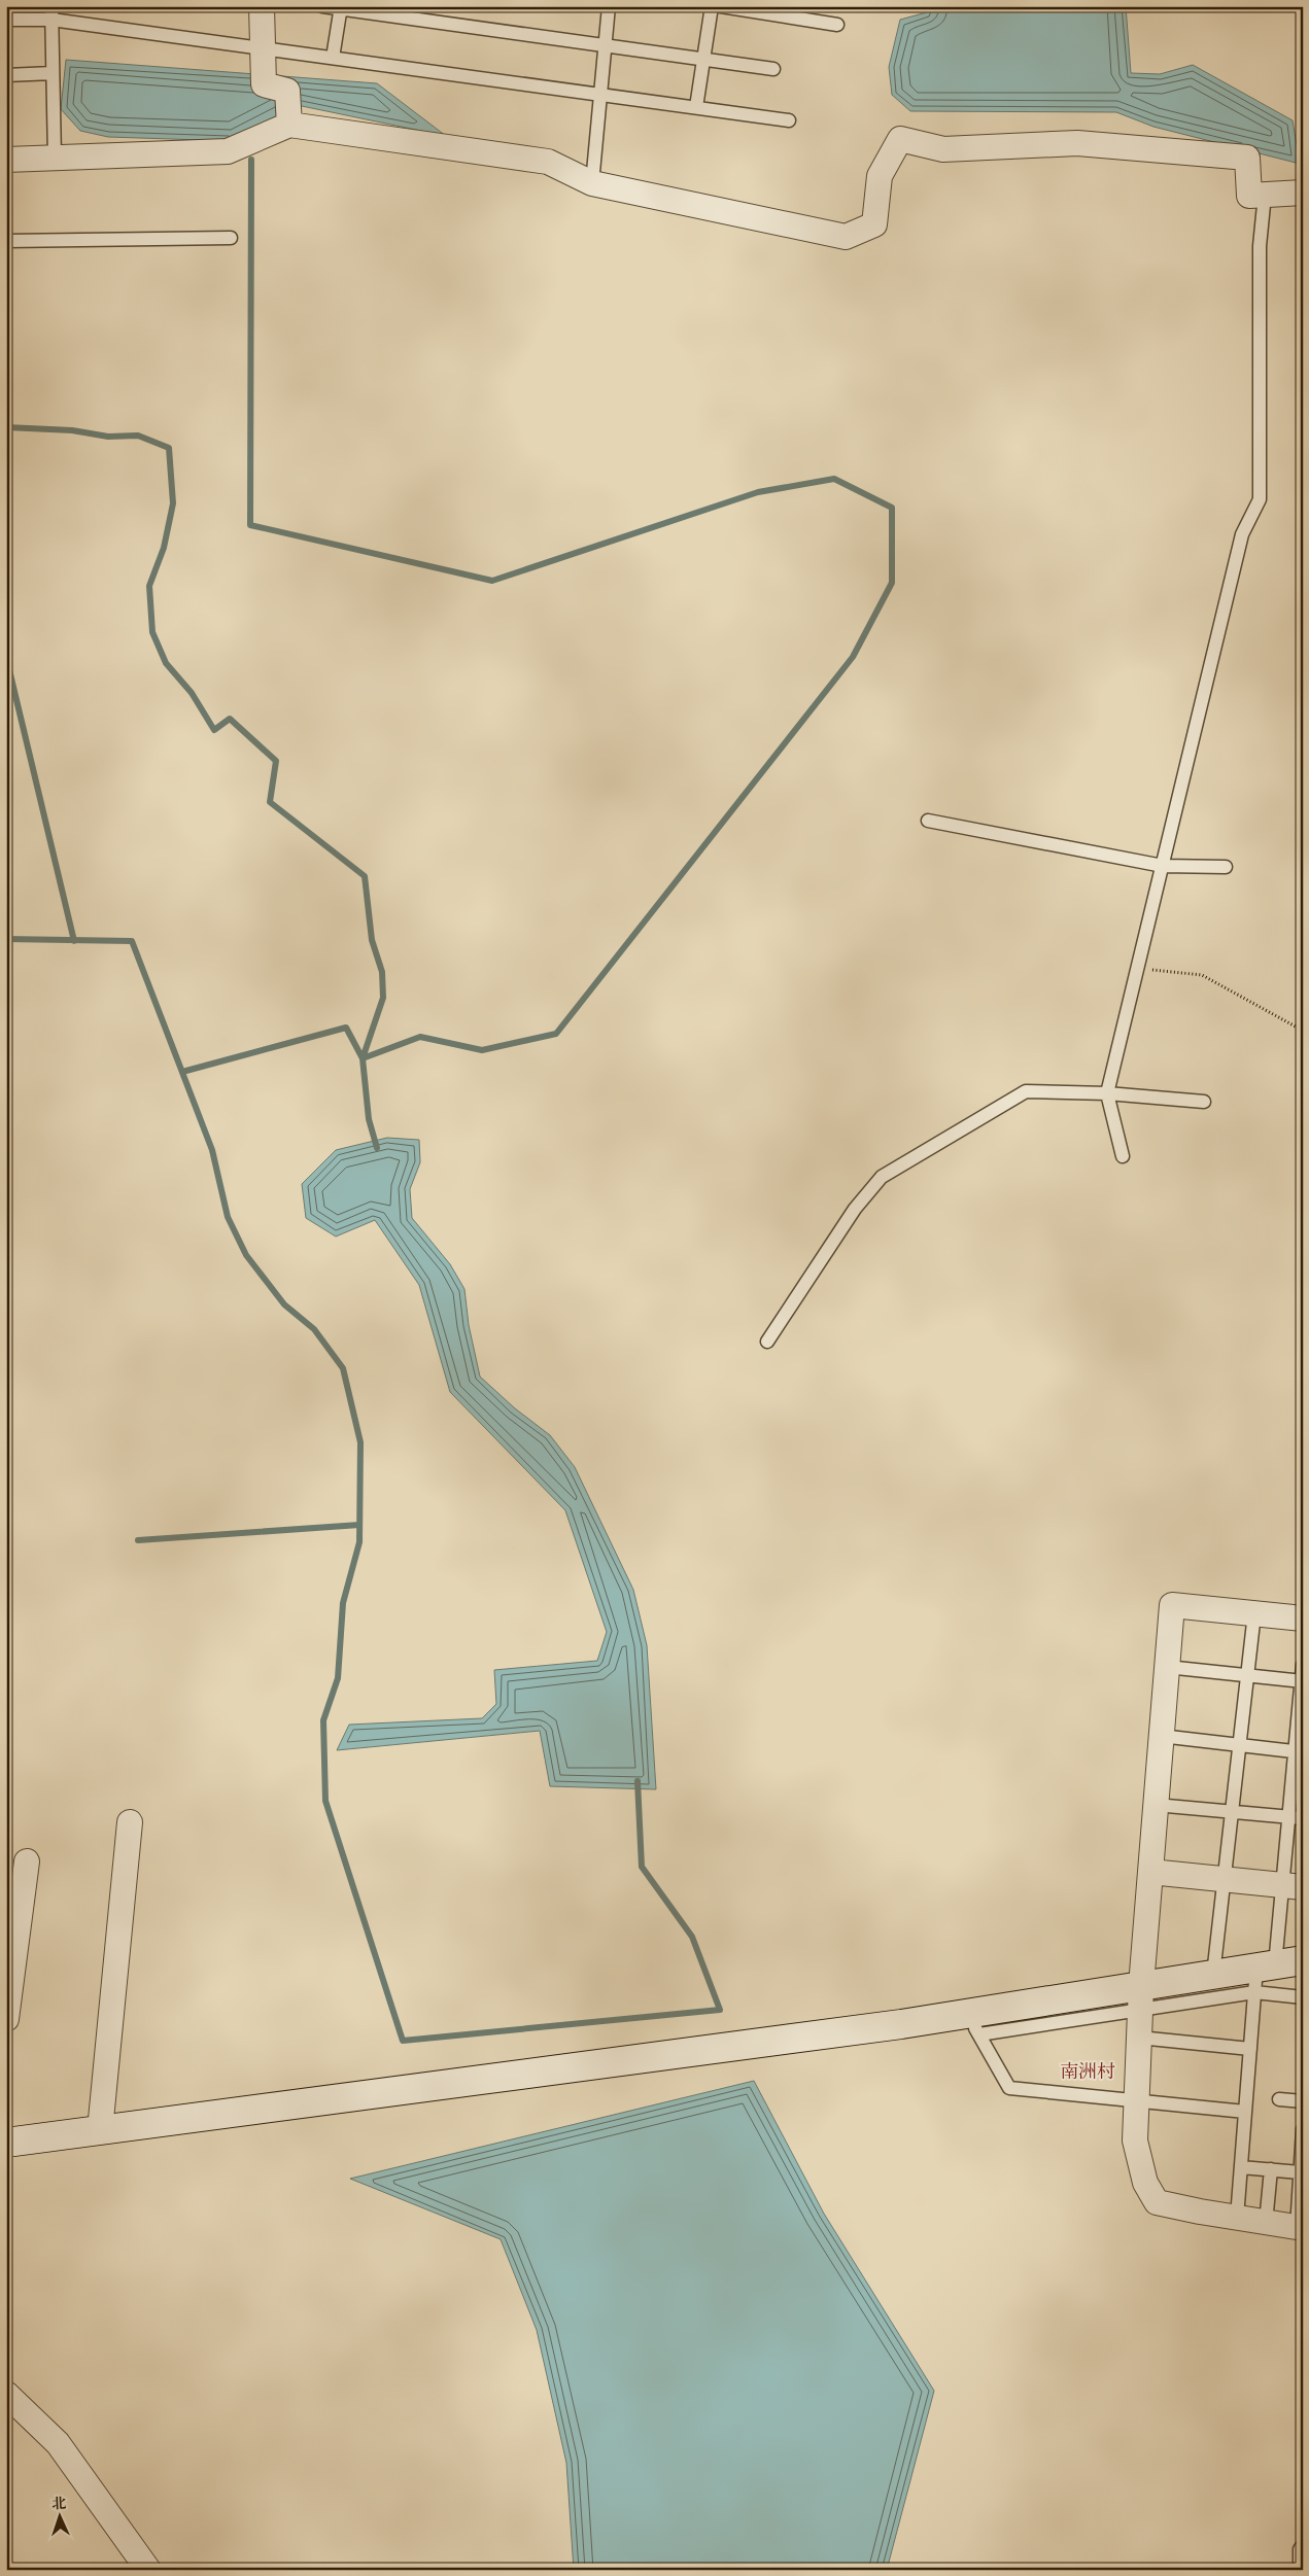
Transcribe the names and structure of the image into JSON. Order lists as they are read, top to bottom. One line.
{"districts":["南洲村"],"north":"top"}
